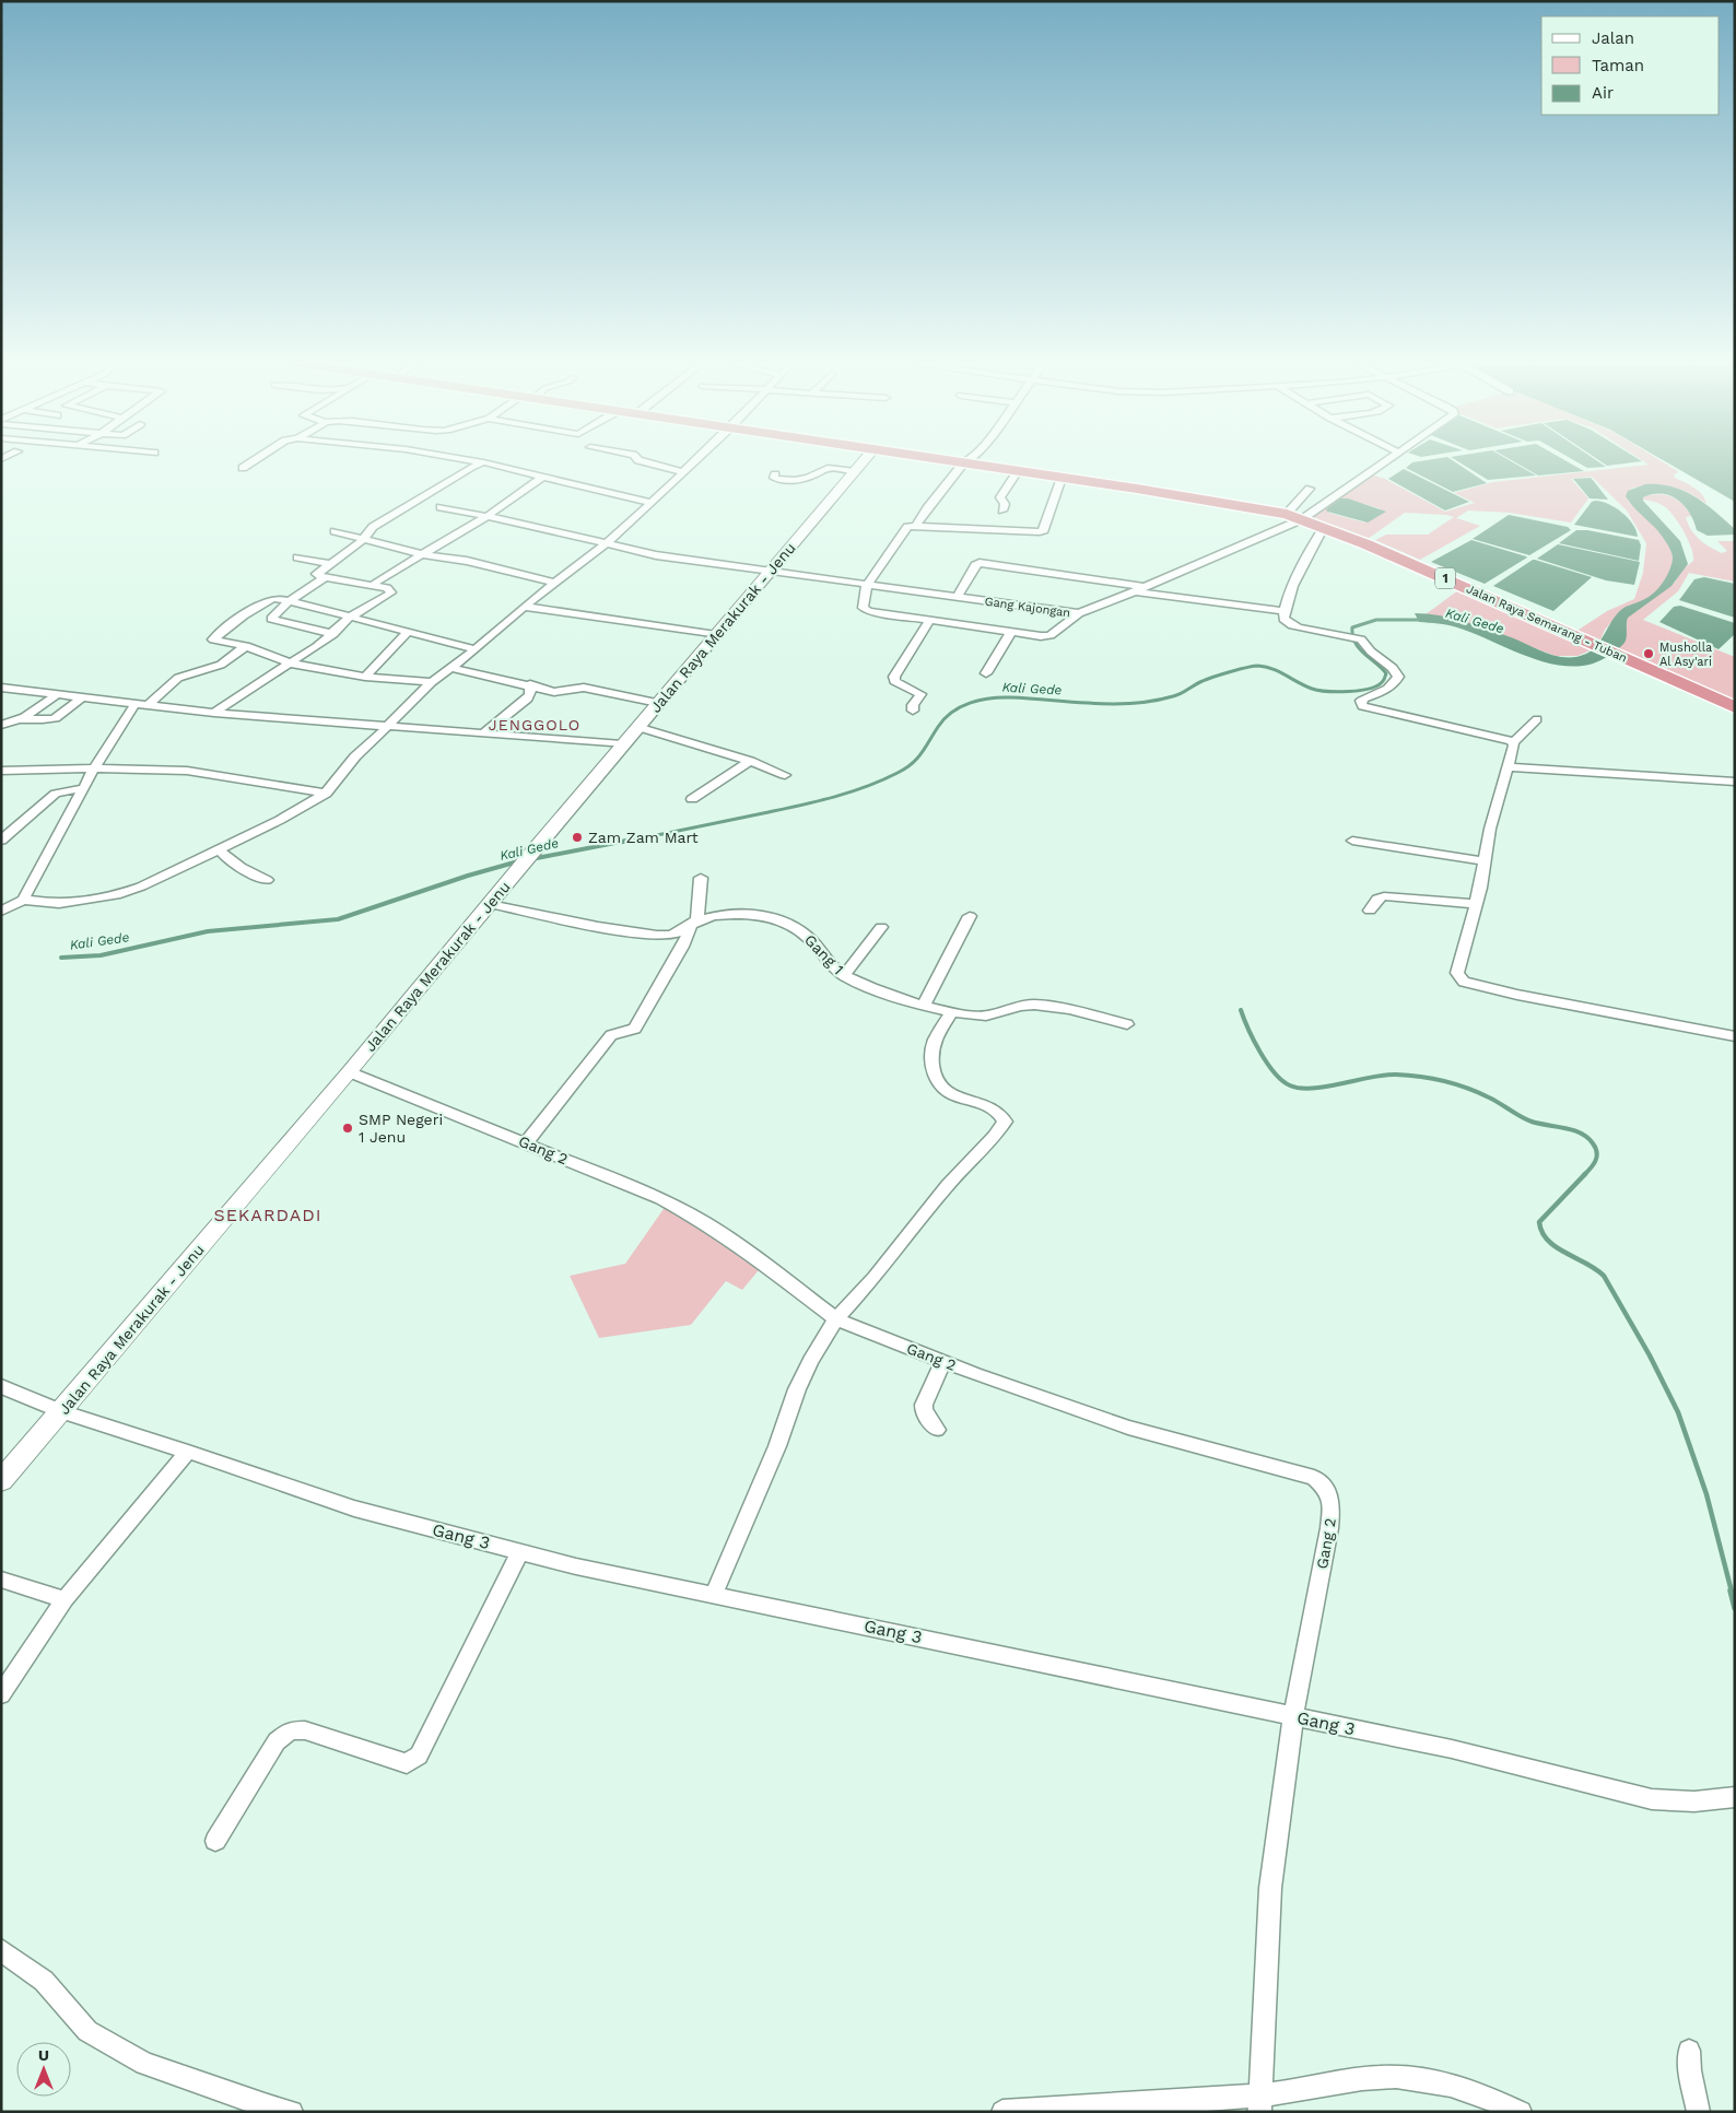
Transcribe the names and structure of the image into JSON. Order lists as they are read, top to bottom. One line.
{"streets":{"highway":["1","Jalan Raya Semarang - Tuban"],"main road":["Jalan Raya Merakurak - Jenu"],"street":["Gang Kajongan","Gang 1","Gang 2","Gang 3"]},"crossings":[["Gang Kajongan","Jalan Raya Semarang - Tuban"],["Gang Kajongan","Jalan Raya Merakurak - Jenu"],["Jalan Raya Merakurak - Jenu","Gang 1"],["Jalan Raya Merakurak - Jenu","Gang 2"],["Jalan Raya Merakurak - Jenu","Gang 3"],["Gang 2","Gang 3"]],"districts":["JENGGOLO","SEKARDADI"],"water":["Kali Gede"],"places":["Musholla Al Asy'ari","Zam Zam Mart","SMP Negeri 1 Jenu"],"legend":["Jalan","Taman","Air"],"north":"top"}
